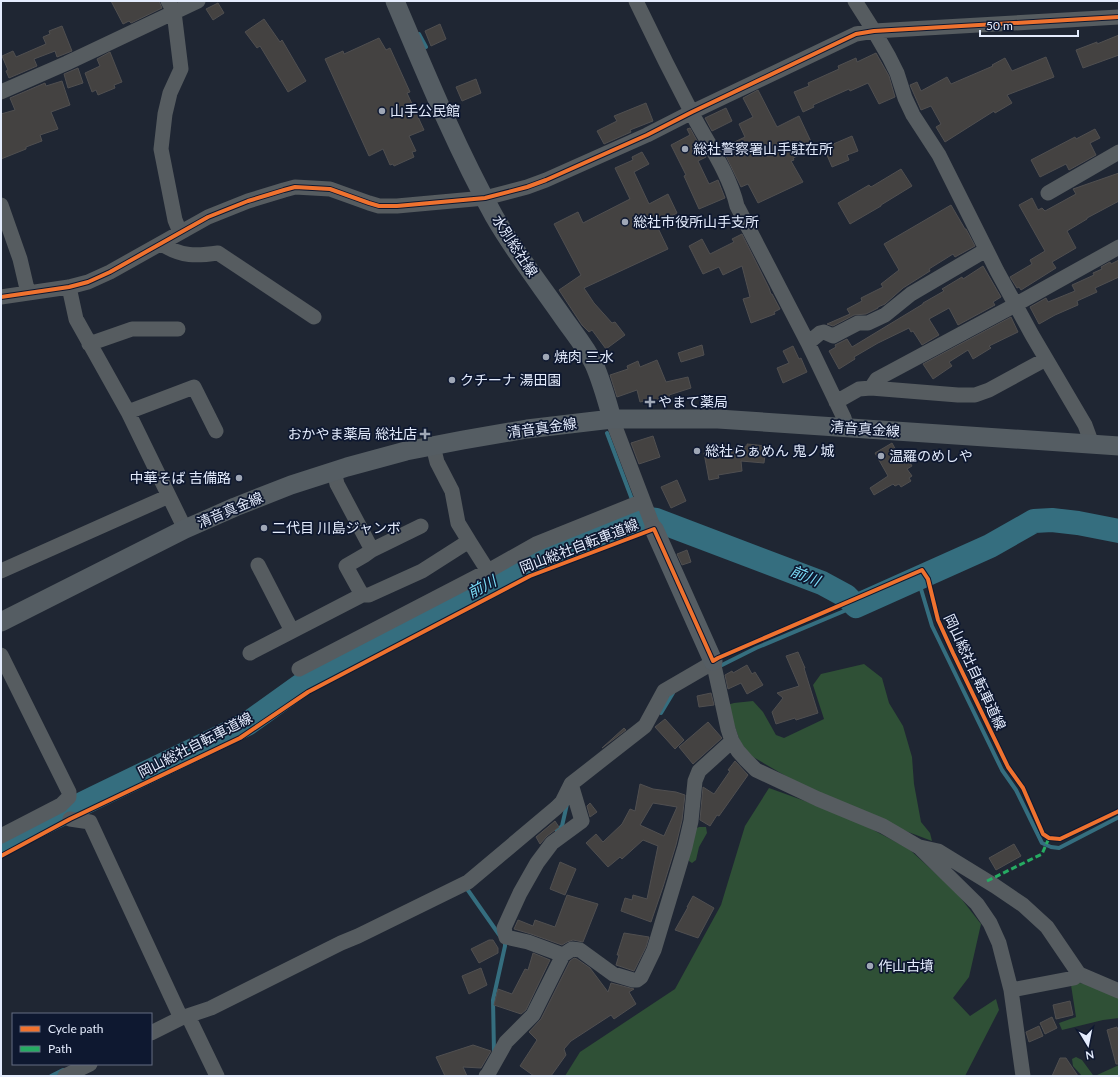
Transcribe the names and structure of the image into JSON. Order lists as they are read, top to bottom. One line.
{"streets":{"main road":["水別総社線","清音真金線","岡山総社自転車道線"]},"crossings":[["水別総社線","清音真金線"]],"water":["前川"],"places":{"other":["山手公民館","総社警察署山手駐在所","総社市役所山手支所","焼肉 三水","クチーナ 湯田園","総社らぁめん 鬼ノ城","温羅のめしや","中華そば 吉備路","二代目 川島ジャンボ","作山古墳"],"health":["やまて薬局","おかやま薬局 総社店"]},"legend":["Cycle path","Path"],"scale_bar":"50 m","north":"bottom"}
